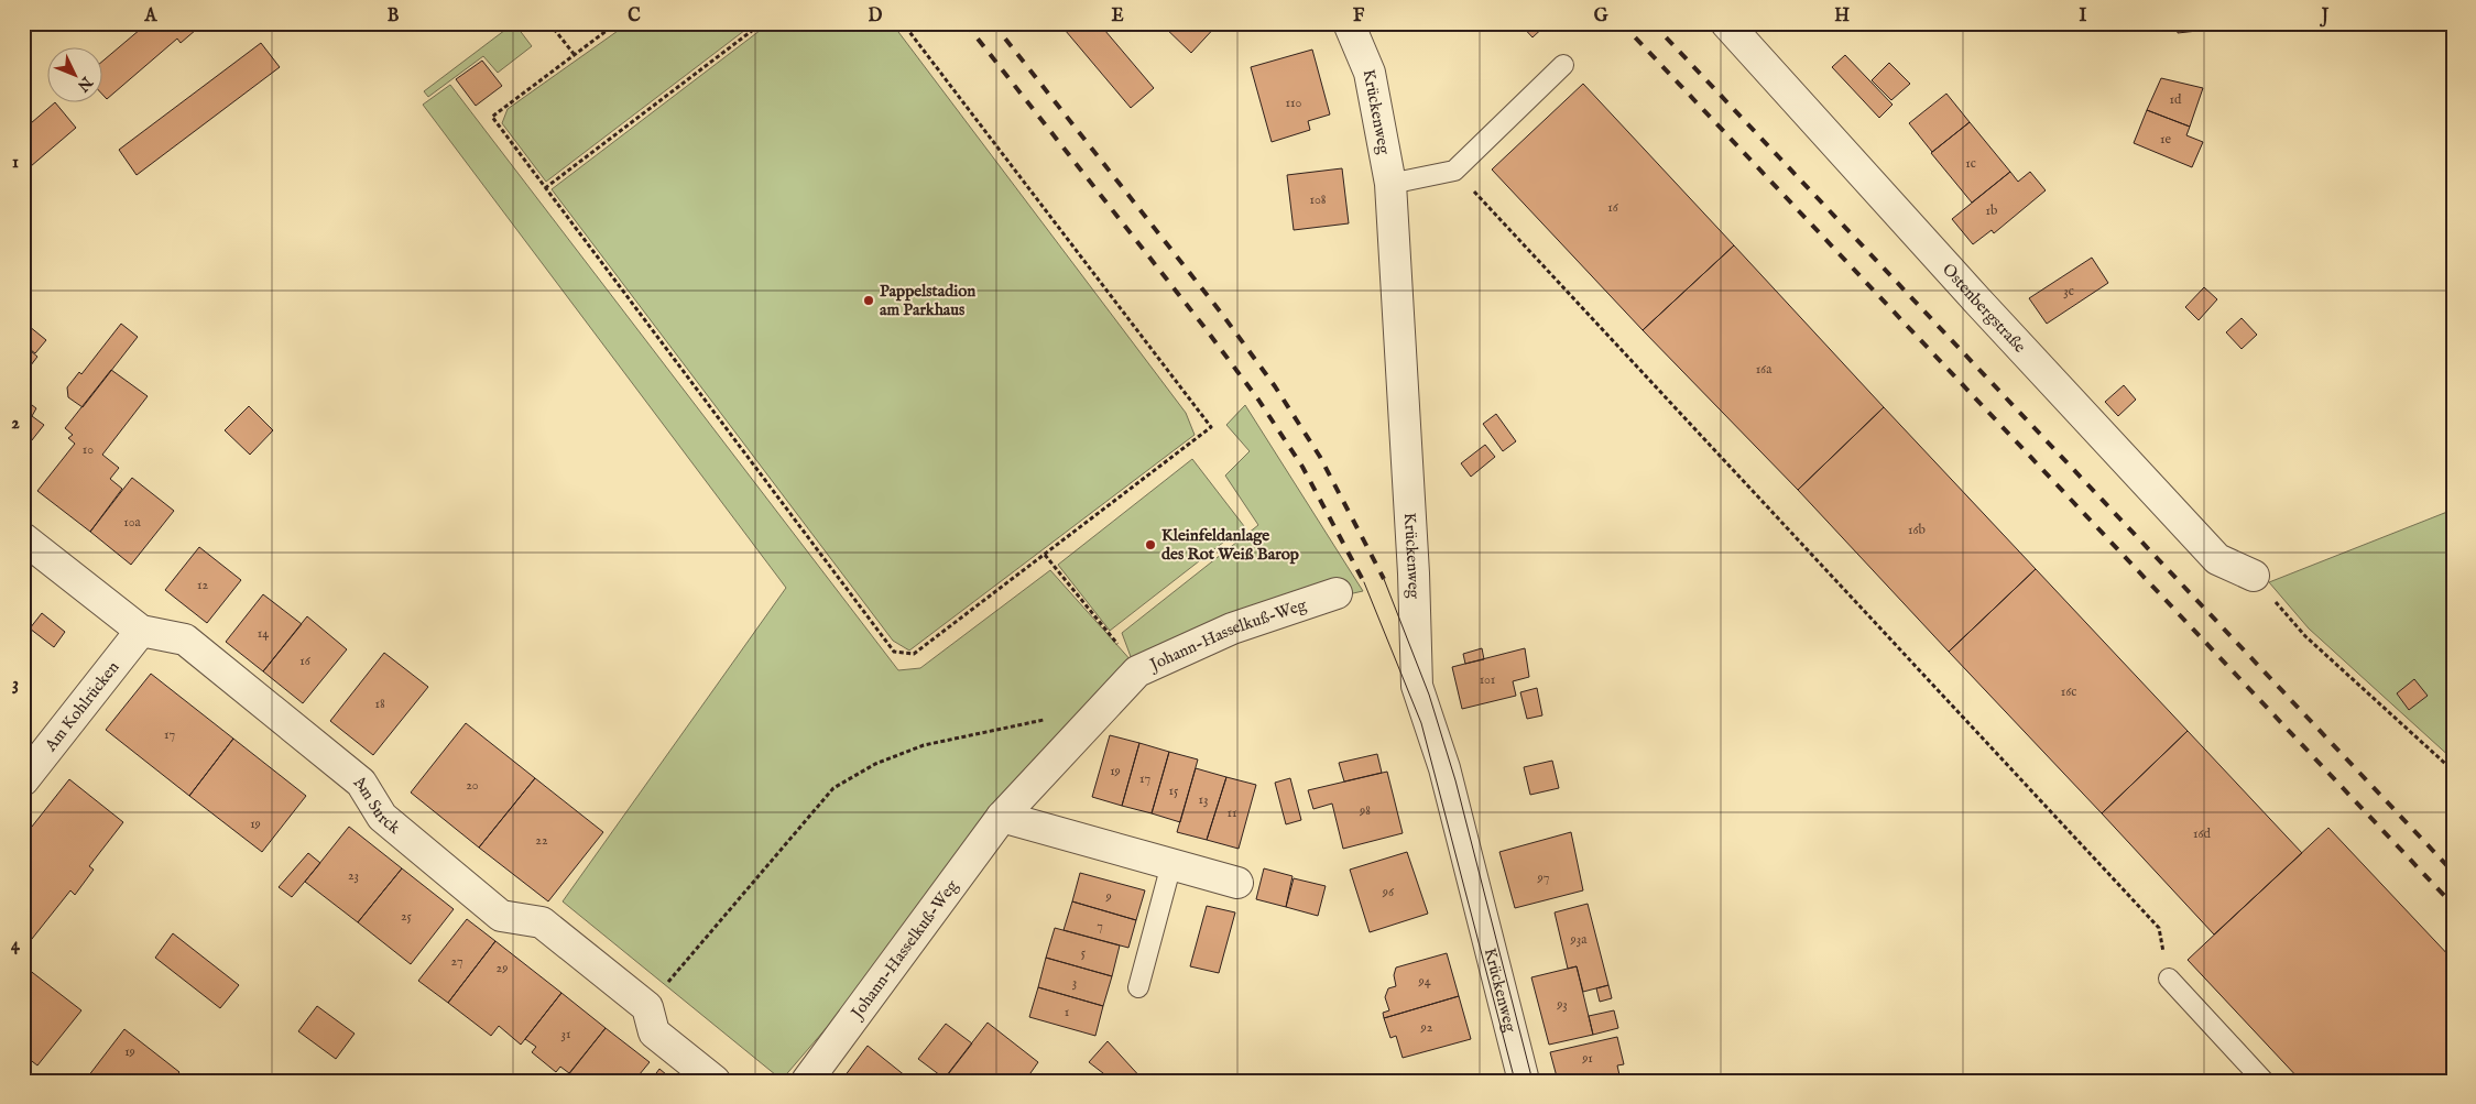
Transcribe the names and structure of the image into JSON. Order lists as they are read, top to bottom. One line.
{"streets":{"street":["Krückenweg","Ostenbergstraße","Johann-Hasselkuß-Weg","Am Kohlrücken","Am Surck"]},"crossings":[["Am Kohlrücken","Am Surck"]],"places":["Pappelstadion am Parkhaus","Kleinfeldanlage des Rot Weiß Barop"],"house_numbers":["1d","110","1e","1c","108","16","1b","3c","16a","10","10a","16b","12","14","16","101","16c","18","17","19","17","20","15","13","98","11","19","16d","22","23","97","96","9","25","7","93a","5","27","29","94","3","93","1","92","31","19","91"],"north":"bottom right","grid":{"columns":["A","B","C","D","E","F","G","H","I","J"],"rows":["1","2","3","4"]}}
